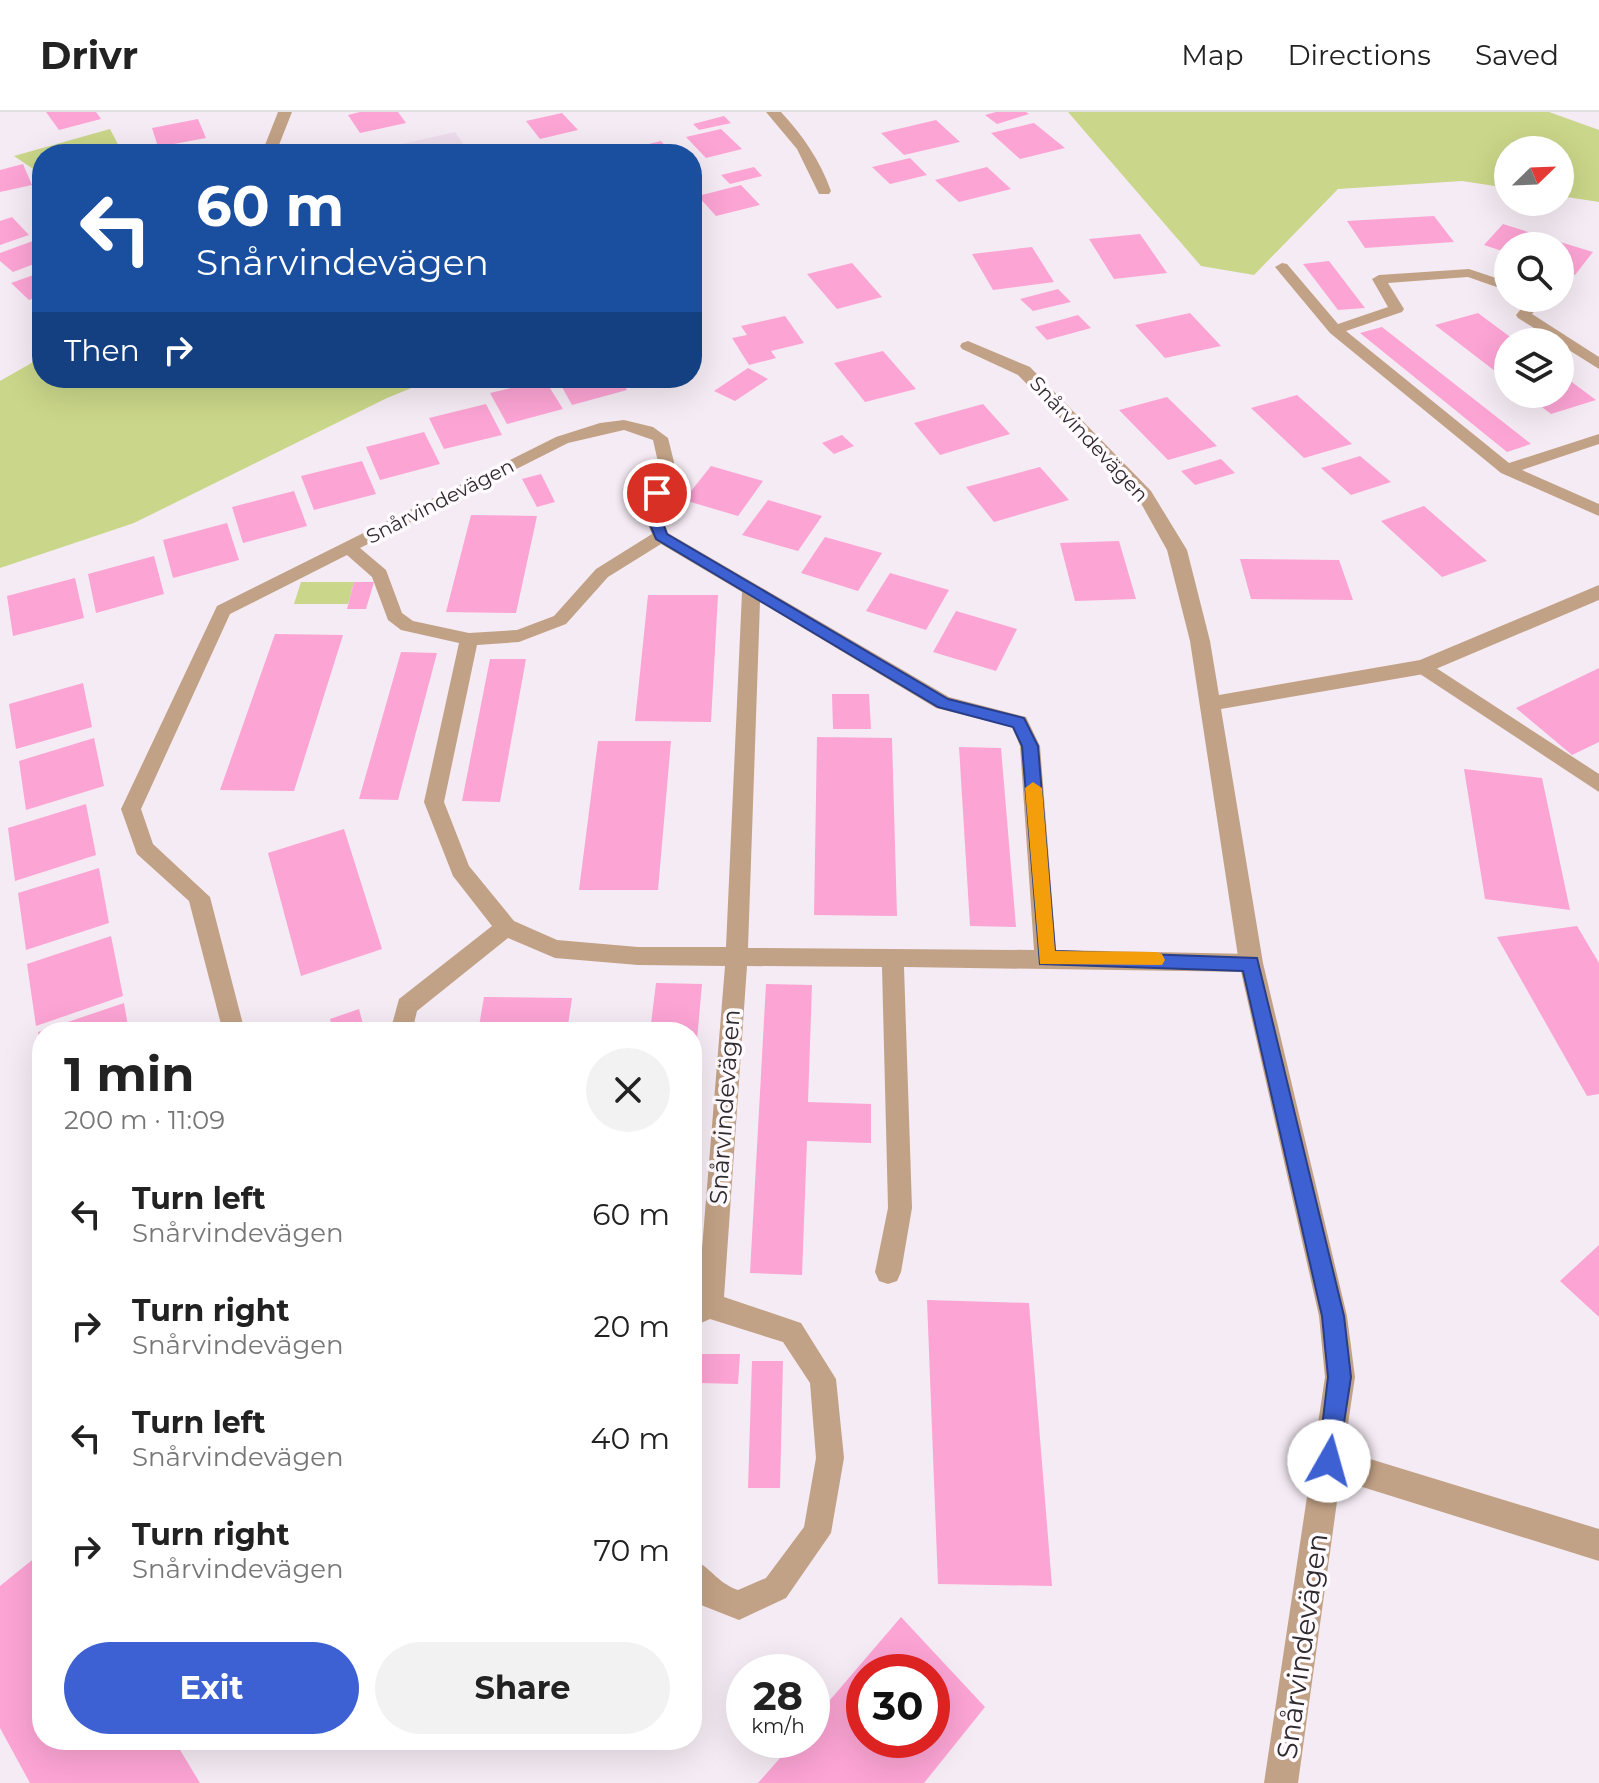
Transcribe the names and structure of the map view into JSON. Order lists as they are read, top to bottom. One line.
{"streets":{"street":["Snårvindevägen"]},"north":"top right","page":{"header":"Drivr","nav":["Map","Directions","Saved"],"turn":["60 m","Snårvindevägen"],"then":"Then","heading":["1 min","200 m · 11:09"],"list":[{"name":"Turn left","note":"Snårvindevägen","value":"60 m"},{"name":"Turn right","note":"Snårvindevägen","value":"20 m"},{"name":"Turn left","note":"Snårvindevägen","value":"40 m"},{"name":"Turn right","note":"Snårvindevägen","value":"70 m"}],"buttons":["Exit","Share"],"speed":"28 km/h","limit":"30"}}
